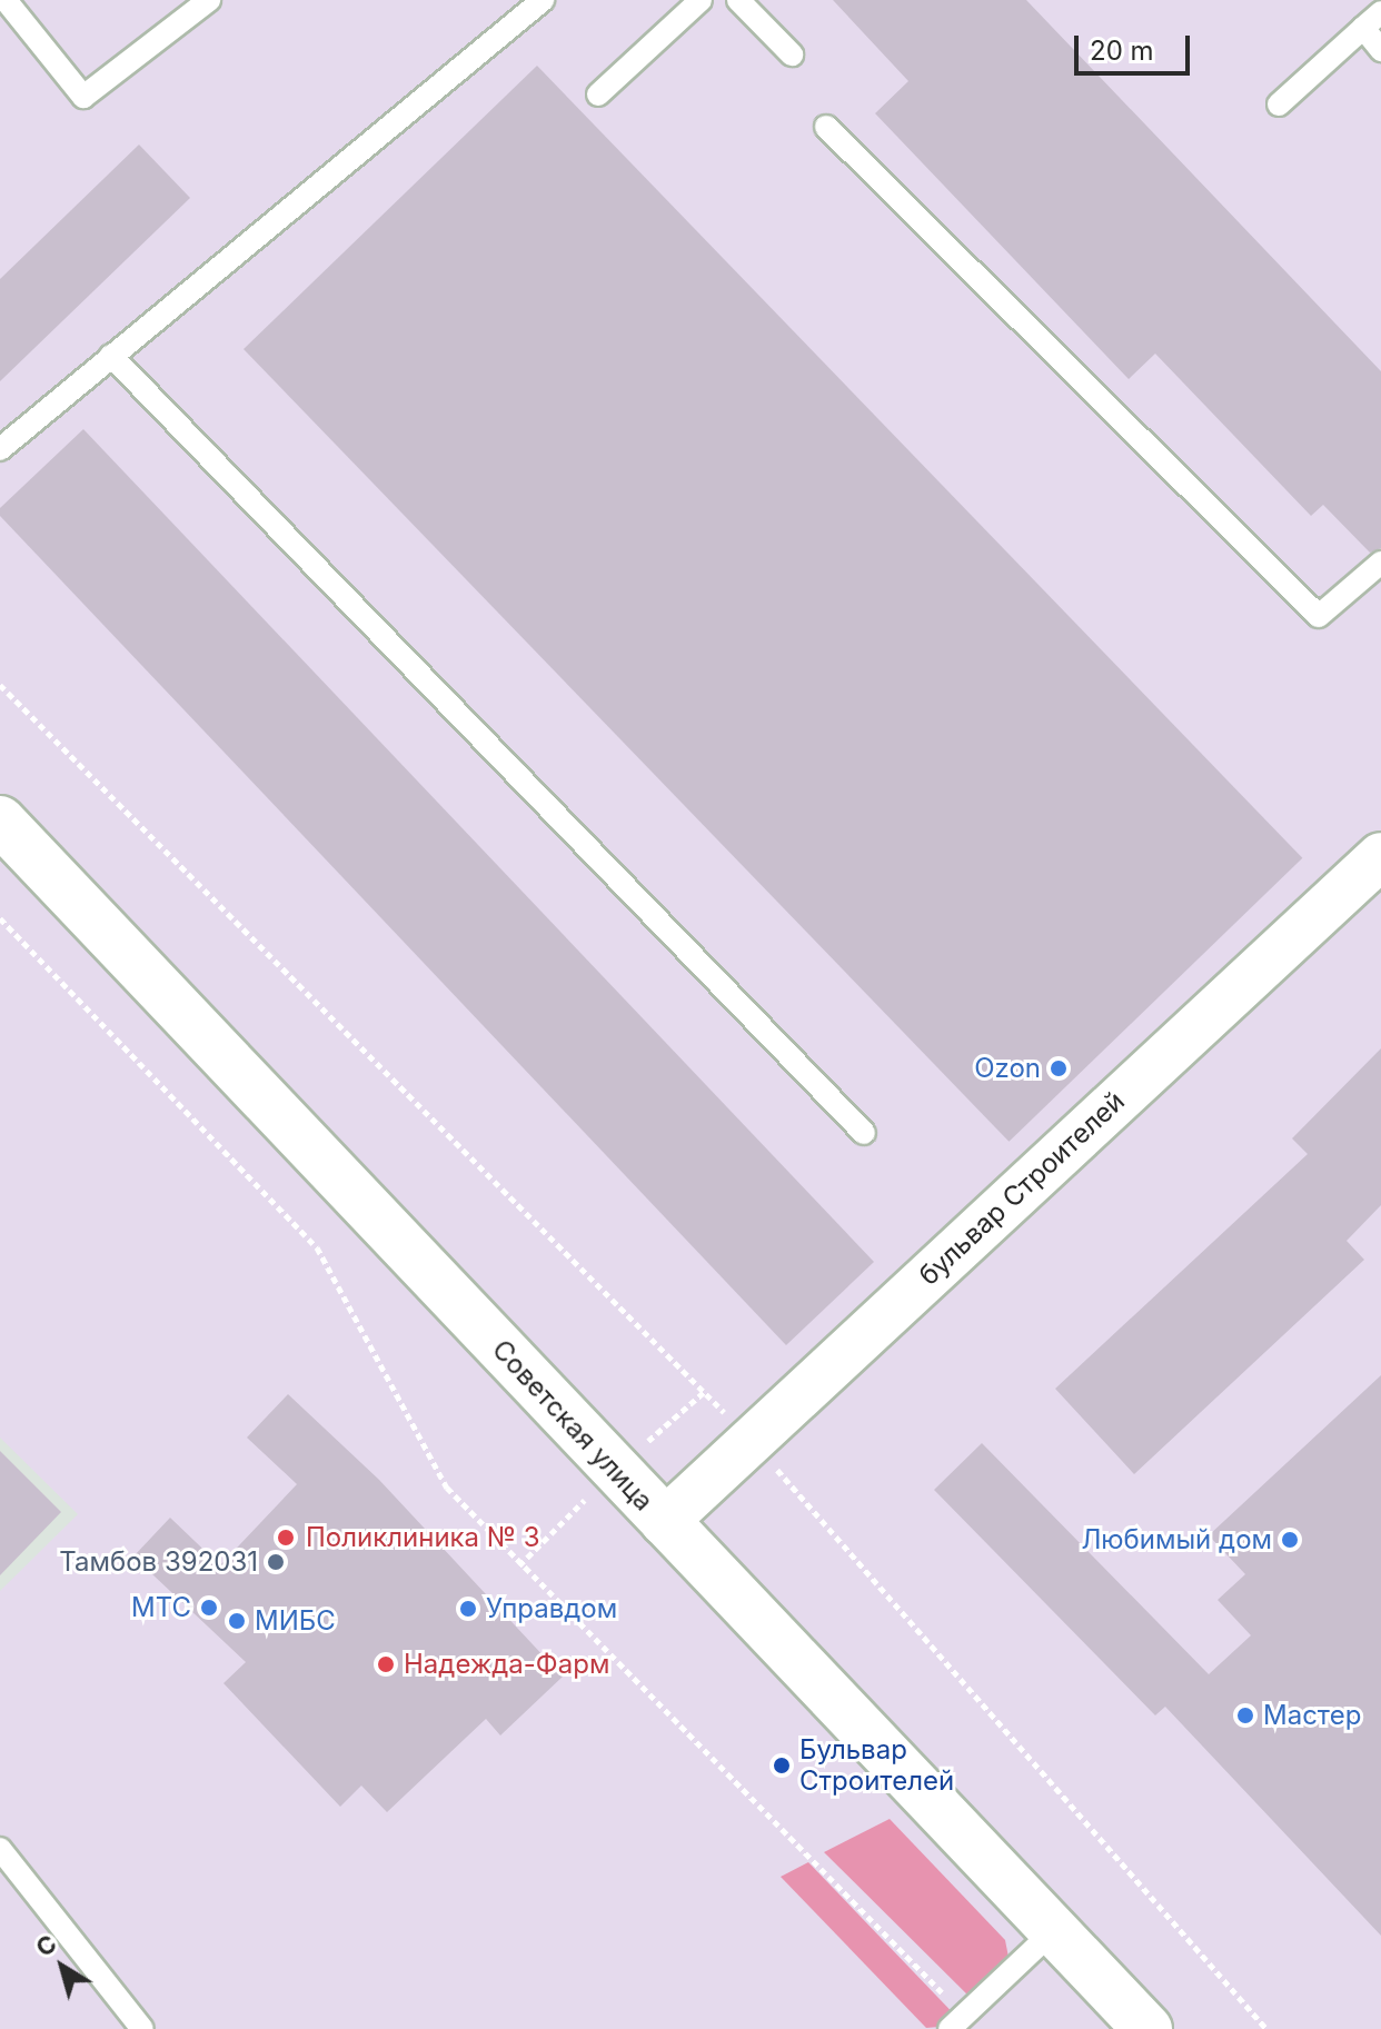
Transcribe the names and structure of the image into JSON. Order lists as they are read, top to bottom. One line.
{"streets":{"main road":["Советская улица"],"street":["бульвар Строителей"]},"crossings":[["бульвар Строителей","Советская улица"]],"places":["Ozon","Поликлиника № 3","Любимый дом","Тамбов 392031","МТС","Управдом","МИБС","Надежда-Фарм","Мастер","Бульвар Строителей"],"scale_bar":"20 m","north":"top left"}
